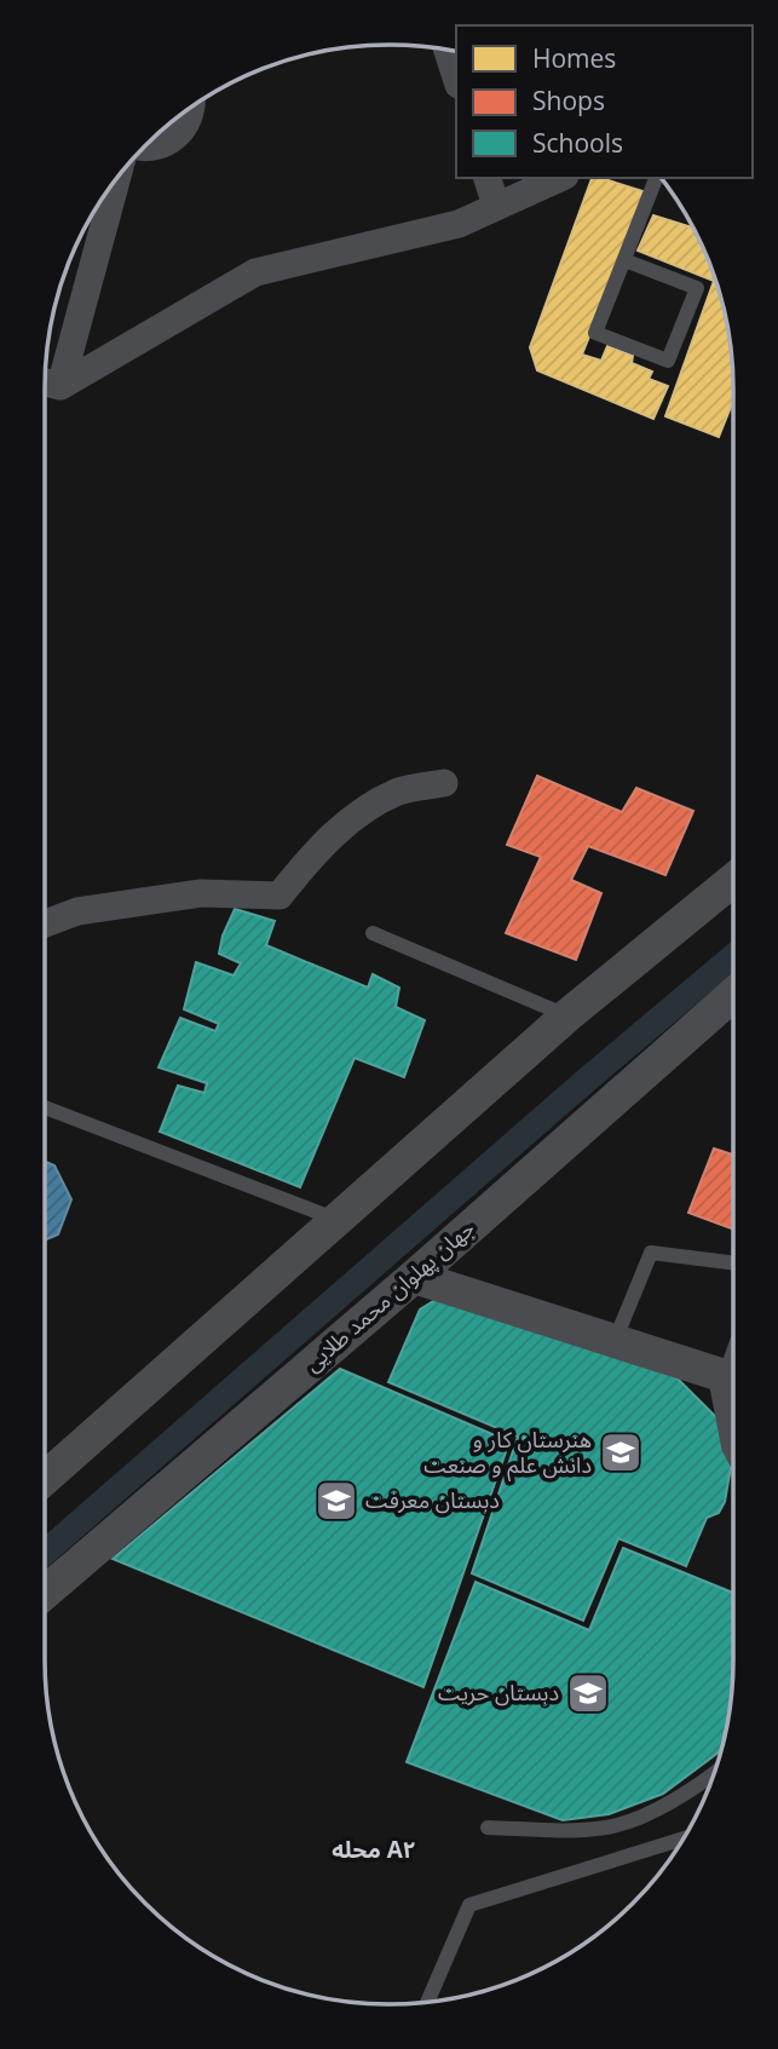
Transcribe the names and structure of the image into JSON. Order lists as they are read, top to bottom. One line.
{"streets":{"street":["جهان پهلوان محمد طلایی"]},"districts":["محله A۲"],"places":{"school or university":["هنرستان کار و دانش علم و صنعت","دبستان معرفت","دبستان حریت"]},"legend":["Homes","Shops","Schools"]}
